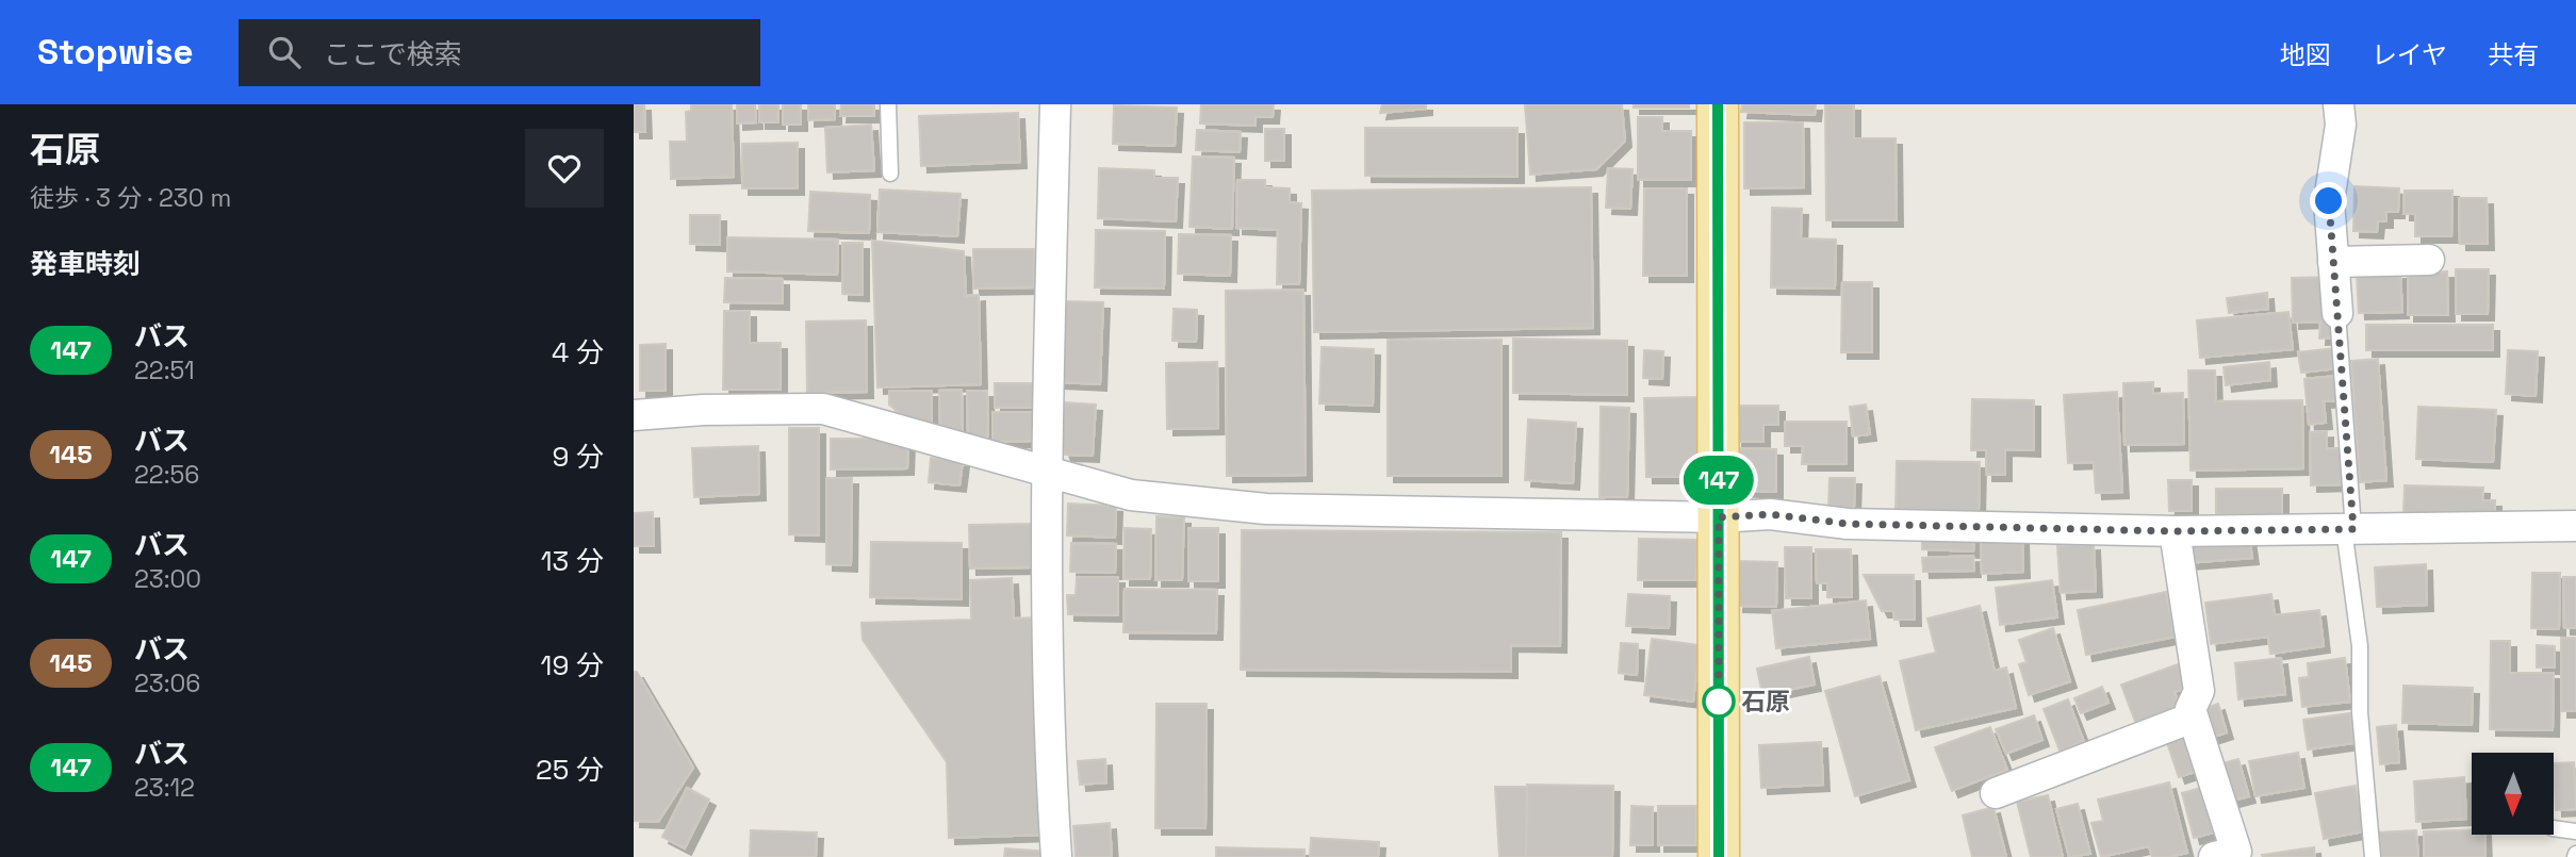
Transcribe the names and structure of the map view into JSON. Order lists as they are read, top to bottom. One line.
{"places":["石原"],"lines":["bus line 147"],"north":"bottom","page":{"header":"Stopwise","search":"ここで検索","nav":["地図","レイヤ","共有"],"heading":[["石原","徒歩 · 3 分 · 230 m"],"発車時刻"],"on_map":"147","list":[{"mark":"147","name":"バス","note":"22:51","value":"4 分"},{"mark":"145","name":"バス","note":"22:56","value":"9 分"},{"mark":"147","name":"バス","note":"23:00","value":"13 分"},{"mark":"145","name":"バス","note":"23:06","value":"19 分"},{"mark":"147","name":"バス","note":"23:12","value":"25 分"}]}}
